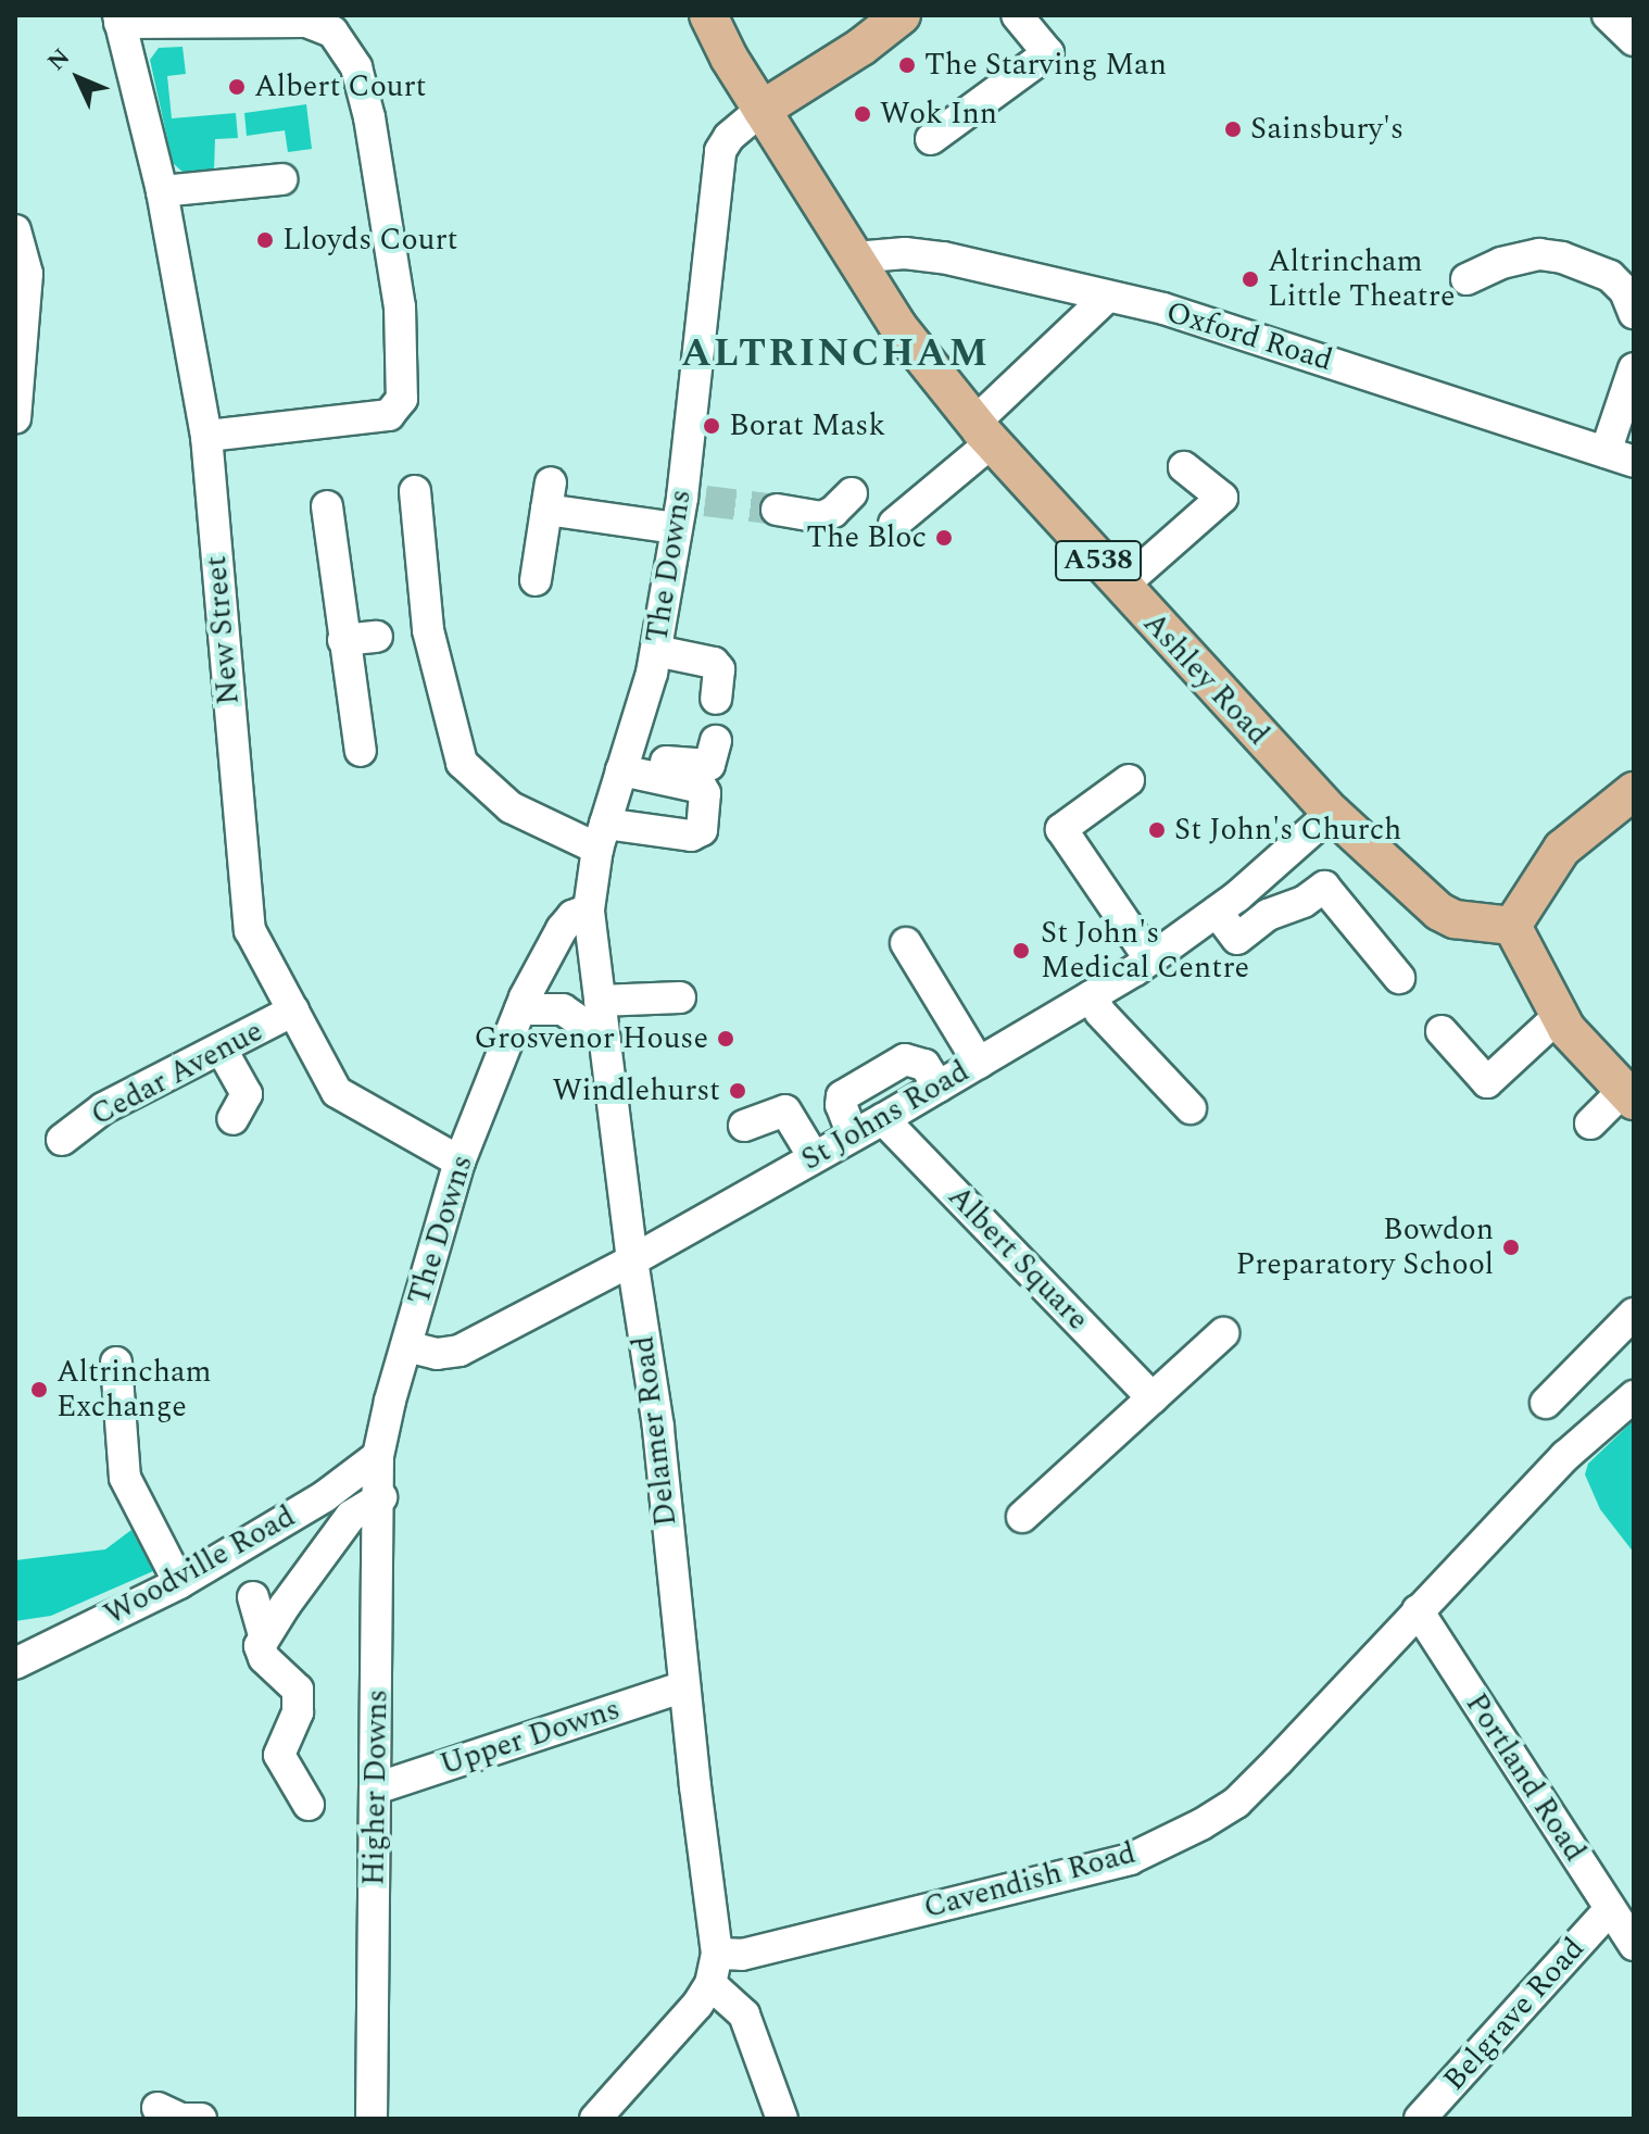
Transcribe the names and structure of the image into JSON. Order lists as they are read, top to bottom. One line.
{"streets":{"main road":["A538","Ashley Road"],"street":["Oxford Road","The Downs","New Street","Cedar Avenue","St Johns Road","Albert Square","Delamer Road","Woodville Road","Upper Downs","Portland Road","Higher Downs","Cavendish Road","Belgrave Road"]},"crossings":[["Oxford Road","Ashley Road"],["The Downs","New Street"],["The Downs","Ashley Road"],["The Downs","St Johns Road"],["The Downs","Delamer Road"],["The Downs","Woodville Road"],["The Downs","Higher Downs"],["New Street","Cedar Avenue"],["Ashley Road","St Johns Road"],["St Johns Road","Albert Square"],["St Johns Road","Delamer Road"],["Delamer Road","Upper Downs"],["Delamer Road","Cavendish Road"],["Woodville Road","Higher Downs"],["Upper Downs","Higher Downs"],["Portland Road","Cavendish Road"],["Portland Road","Belgrave Road"]],"districts":["ALTRINCHAM"],"places":["The Starving Man","Albert Court","Wok Inn","Sainsbury's","Lloyds Court","Altrincham Little Theatre","Borat Mask","The Bloc","St John's Church","St John's Medical Centre","Grosvenor House","Windlehurst","Bowdon Preparatory School","Altrincham Exchange"],"north":"top left"}
